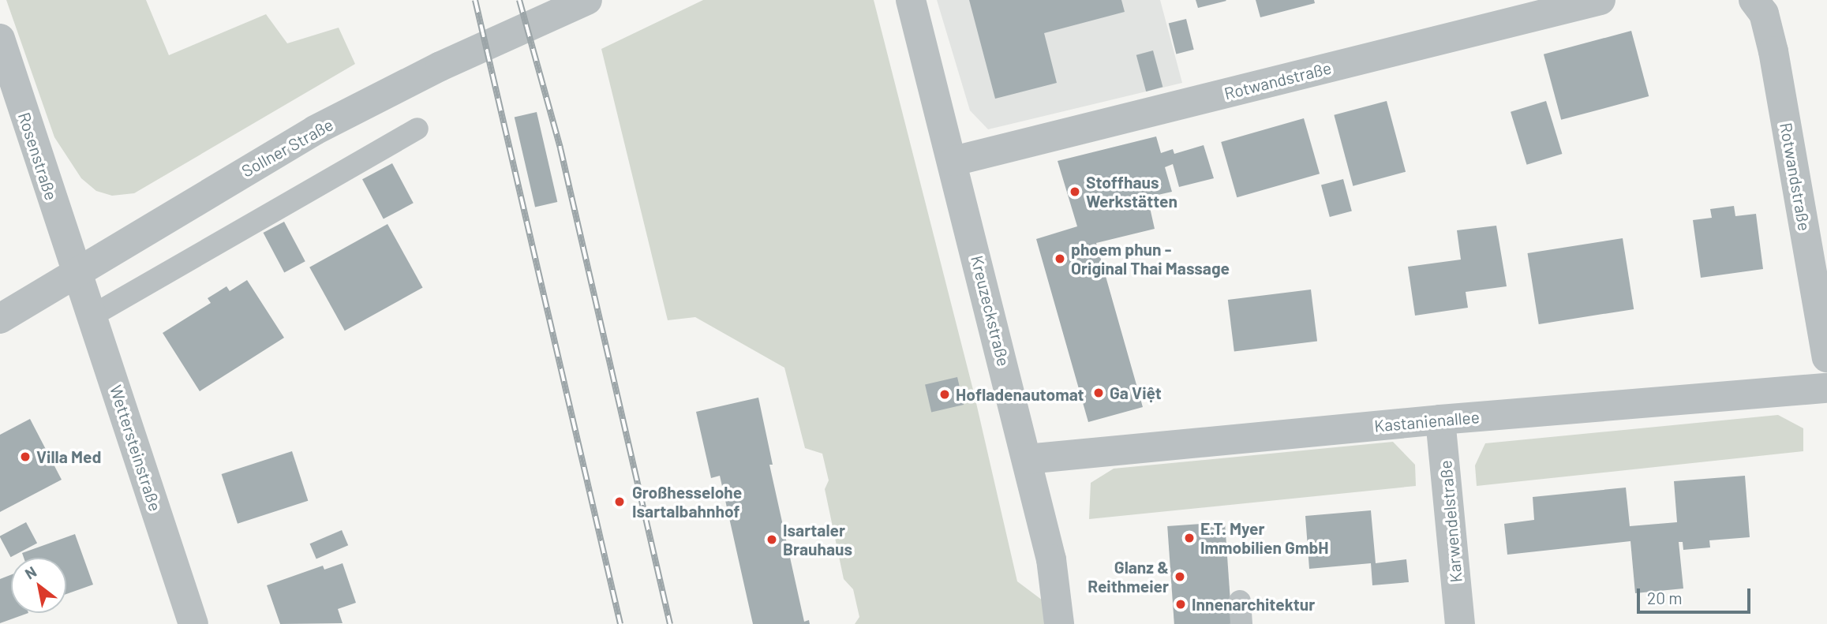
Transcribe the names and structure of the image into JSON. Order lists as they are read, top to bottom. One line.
{"streets":{"street":["Rotwandstraße","Sollner Straße","Rosenstraße","Kreuzeckstraße","Kastanienallee","Wettersteinstraße","Karwendelstraße"]},"crossings":[["Rotwandstraße","Kreuzeckstraße"],["Sollner Straße","Rosenstraße"],["Sollner Straße","Wettersteinstraße"],["Rosenstraße","Wettersteinstraße"],["Kreuzeckstraße","Kastanienallee"],["Kastanienallee","Karwendelstraße"]],"places":["Stoffhaus Werkstätten","phoem phun - Original Thai Massage","Ga Việt","Hofladenautomat","Villa Med","Großhesselohe Isartalbahnhof","E.T. Myer Immobilien GmbH","Isartaler Brauhaus","Glanz & Reithmeier","Innenarchitektur"],"scale_bar":"20 m","north":"top left"}
